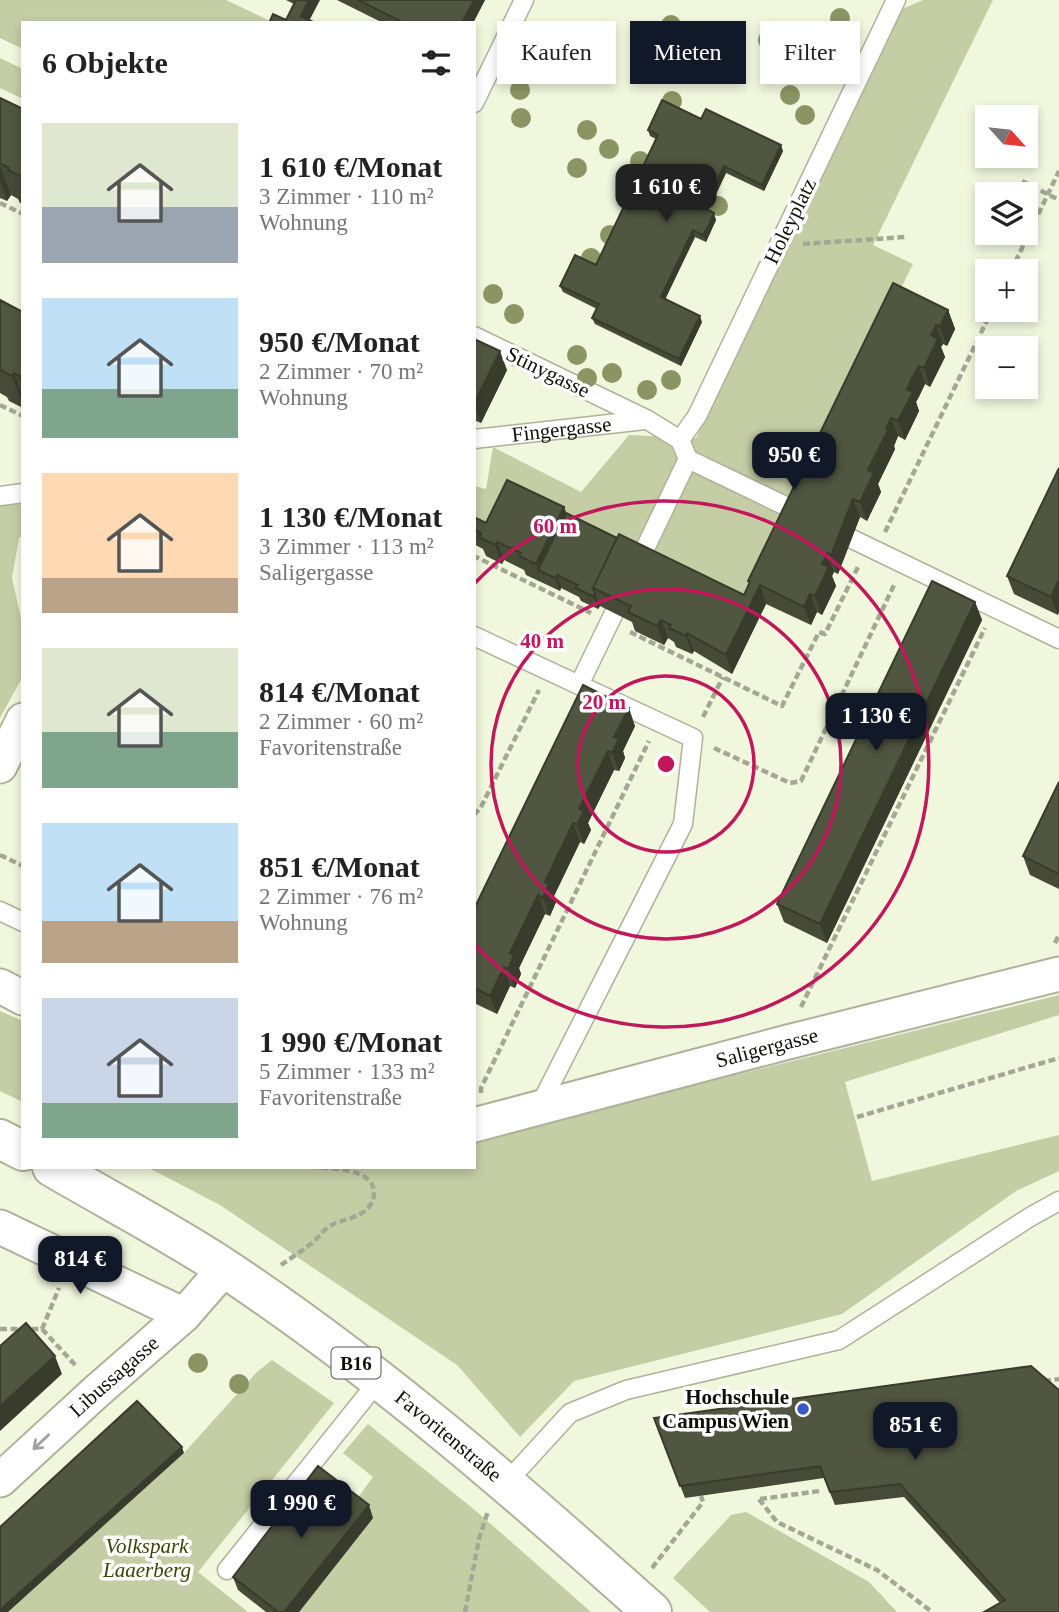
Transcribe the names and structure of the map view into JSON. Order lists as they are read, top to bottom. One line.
{"streets":{"main road":["B16","Favoritenstraße"],"street":["Saligergasse","Libussagasse"],"lane":["Holeyplatz","Stinygasse","Fingergasse"]},"crossings":[["Holeyplatz","Stinygasse"],["Stinygasse","Fingergasse"],["Libussagasse","Favoritenstraße"]],"one_way":["Libussagasse"],"parks":["Volkspark Laaerberg"],"places":["Hochschule Campus Wien"],"north":"bottom right","page":{"chip":["Kaufen","Mieten","Filter"],"heading":"6 Objekte","map_buttons":["+","−"],"list":[{"name":"1 610 €/Monat","note":"3 Zimmer · 110 m² · Wohnung"},{"name":"950 €/Monat","note":"2 Zimmer · 70 m² · Wohnung"},{"name":"1 130 €/Monat","note":"3 Zimmer · 113 m² · Saligergasse"},{"name":"814 €/Monat","note":"2 Zimmer · 60 m² · Favoritenstraße"},{"name":"851 €/Monat","note":"2 Zimmer · 76 m² · Wohnung"},{"name":"1 990 €/Monat","note":"5 Zimmer · 133 m² · Favoritenstraße"}],"price":["1 610 €","950 €","1 130 €","814 €","851 €","1 990 €"]},"rings":["60 m","40 m","20 m"]}
